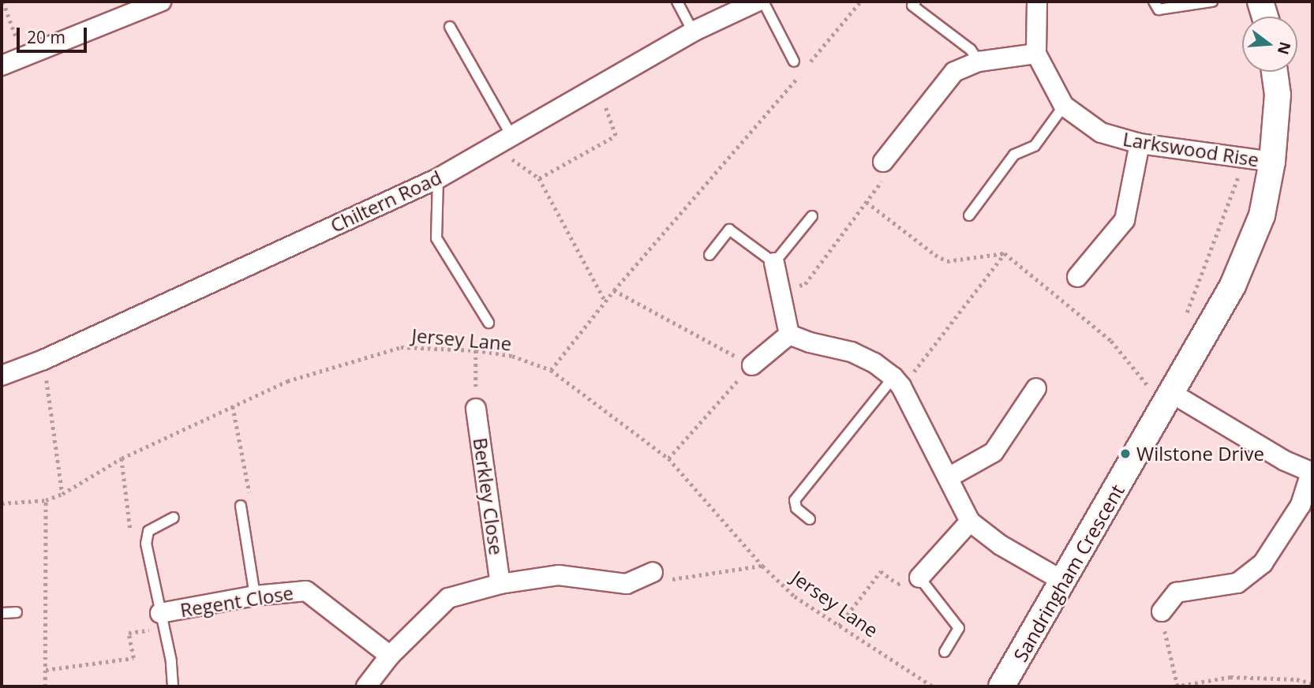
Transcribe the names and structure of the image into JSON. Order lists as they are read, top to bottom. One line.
{"streets":{"street":["Larkswood Rise","Chiltern Road","Berkley Close","Sandringham Crescent","Regent Close"],"path":["Jersey Lane"]},"crossings":[["Larkswood Rise","Sandringham Crescent"]],"places":["Wilstone Drive"],"scale_bar":"20 m","north":"right"}
